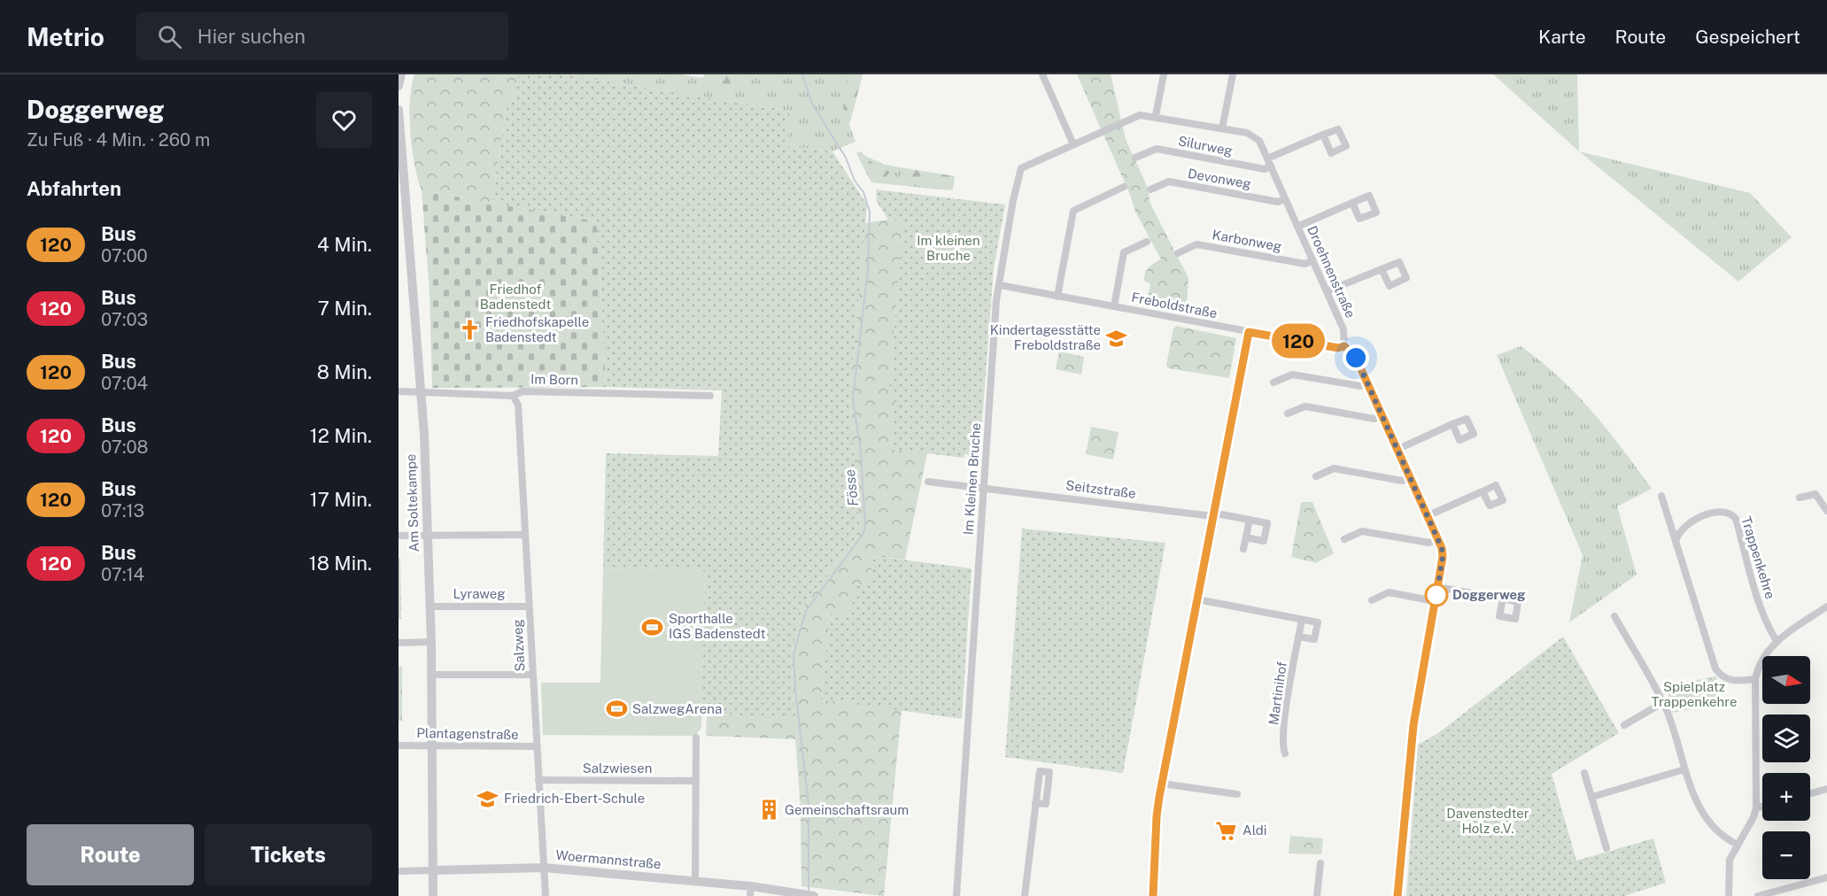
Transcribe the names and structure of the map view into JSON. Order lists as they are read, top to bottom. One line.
{"streets":{"street":["Silurweg","Devonweg","Karbonweg","Droehnenstraße","Freboldstraße","Im Born","Im Kleinen Bruche","Seitzstraße","Am Soltekampe","Trappenkehre","Lyraweg","Salzweg","Martinihof","Plantagenstraße","Salzwiesen","Woermannstraße"]},"crossings":[["Silurweg","Droehnenstraße"],["Devonweg","Droehnenstraße"],["Karbonweg","Droehnenstraße"],["Droehnenstraße","Freboldstraße"],["Droehnenstraße","Im Kleinen Bruche"],["Freboldstraße","Im Kleinen Bruche"],["Im Born","Am Soltekampe"],["Im Born","Salzweg"],["Im Kleinen Bruche","Seitzstraße"],["Am Soltekampe","Lyraweg"],["Am Soltekampe","Plantagenstraße"],["Am Soltekampe","Woermannstraße"],["Lyraweg","Salzweg"],["Salzweg","Plantagenstraße"],["Salzweg","Salzwiesen"],["Salzweg","Woermannstraße"]],"water":["Fösse"],"parks":["Im kleinen Bruche","Friedhof Badenstedt","Spielplatz Trappenkehre","Davenstedter Holz e.V."],"places":{"church":["Friedhofskapelle Badenstedt"],"school or university":["Kindertagesstätte Freboldstraße","Friedrich-Ebert-Schule"],"other":["Doggerweg"],"sports":["Sporthalle IGS Badenstedt","SalzwegArena"],"building":["Gemeinschaftsraum"],"supermarket":["Aldi"]},"lines":["bus line 120"],"north":"right","page":{"header":"Metrio","search":"Hier suchen","nav":["Karte","Route","Gespeichert"],"heading":[["Doggerweg","Zu Fuß · 4 Min. · 260 m"],"Abfahrten"],"on_map":"120","list":[{"mark":"120","name":"Bus","note":"07:00","value":"4 Min."},{"mark":"120","name":"Bus","note":"07:03","value":"7 Min."},{"mark":"120","name":"Bus","note":"07:04","value":"8 Min."},{"mark":"120","name":"Bus","note":"07:08","value":"12 Min."},{"mark":"120","name":"Bus","note":"07:13","value":"17 Min."},{"mark":"120","name":"Bus","note":"07:14","value":"18 Min."}],"map_buttons":["+","−"],"buttons":["Route","Tickets"]}}
